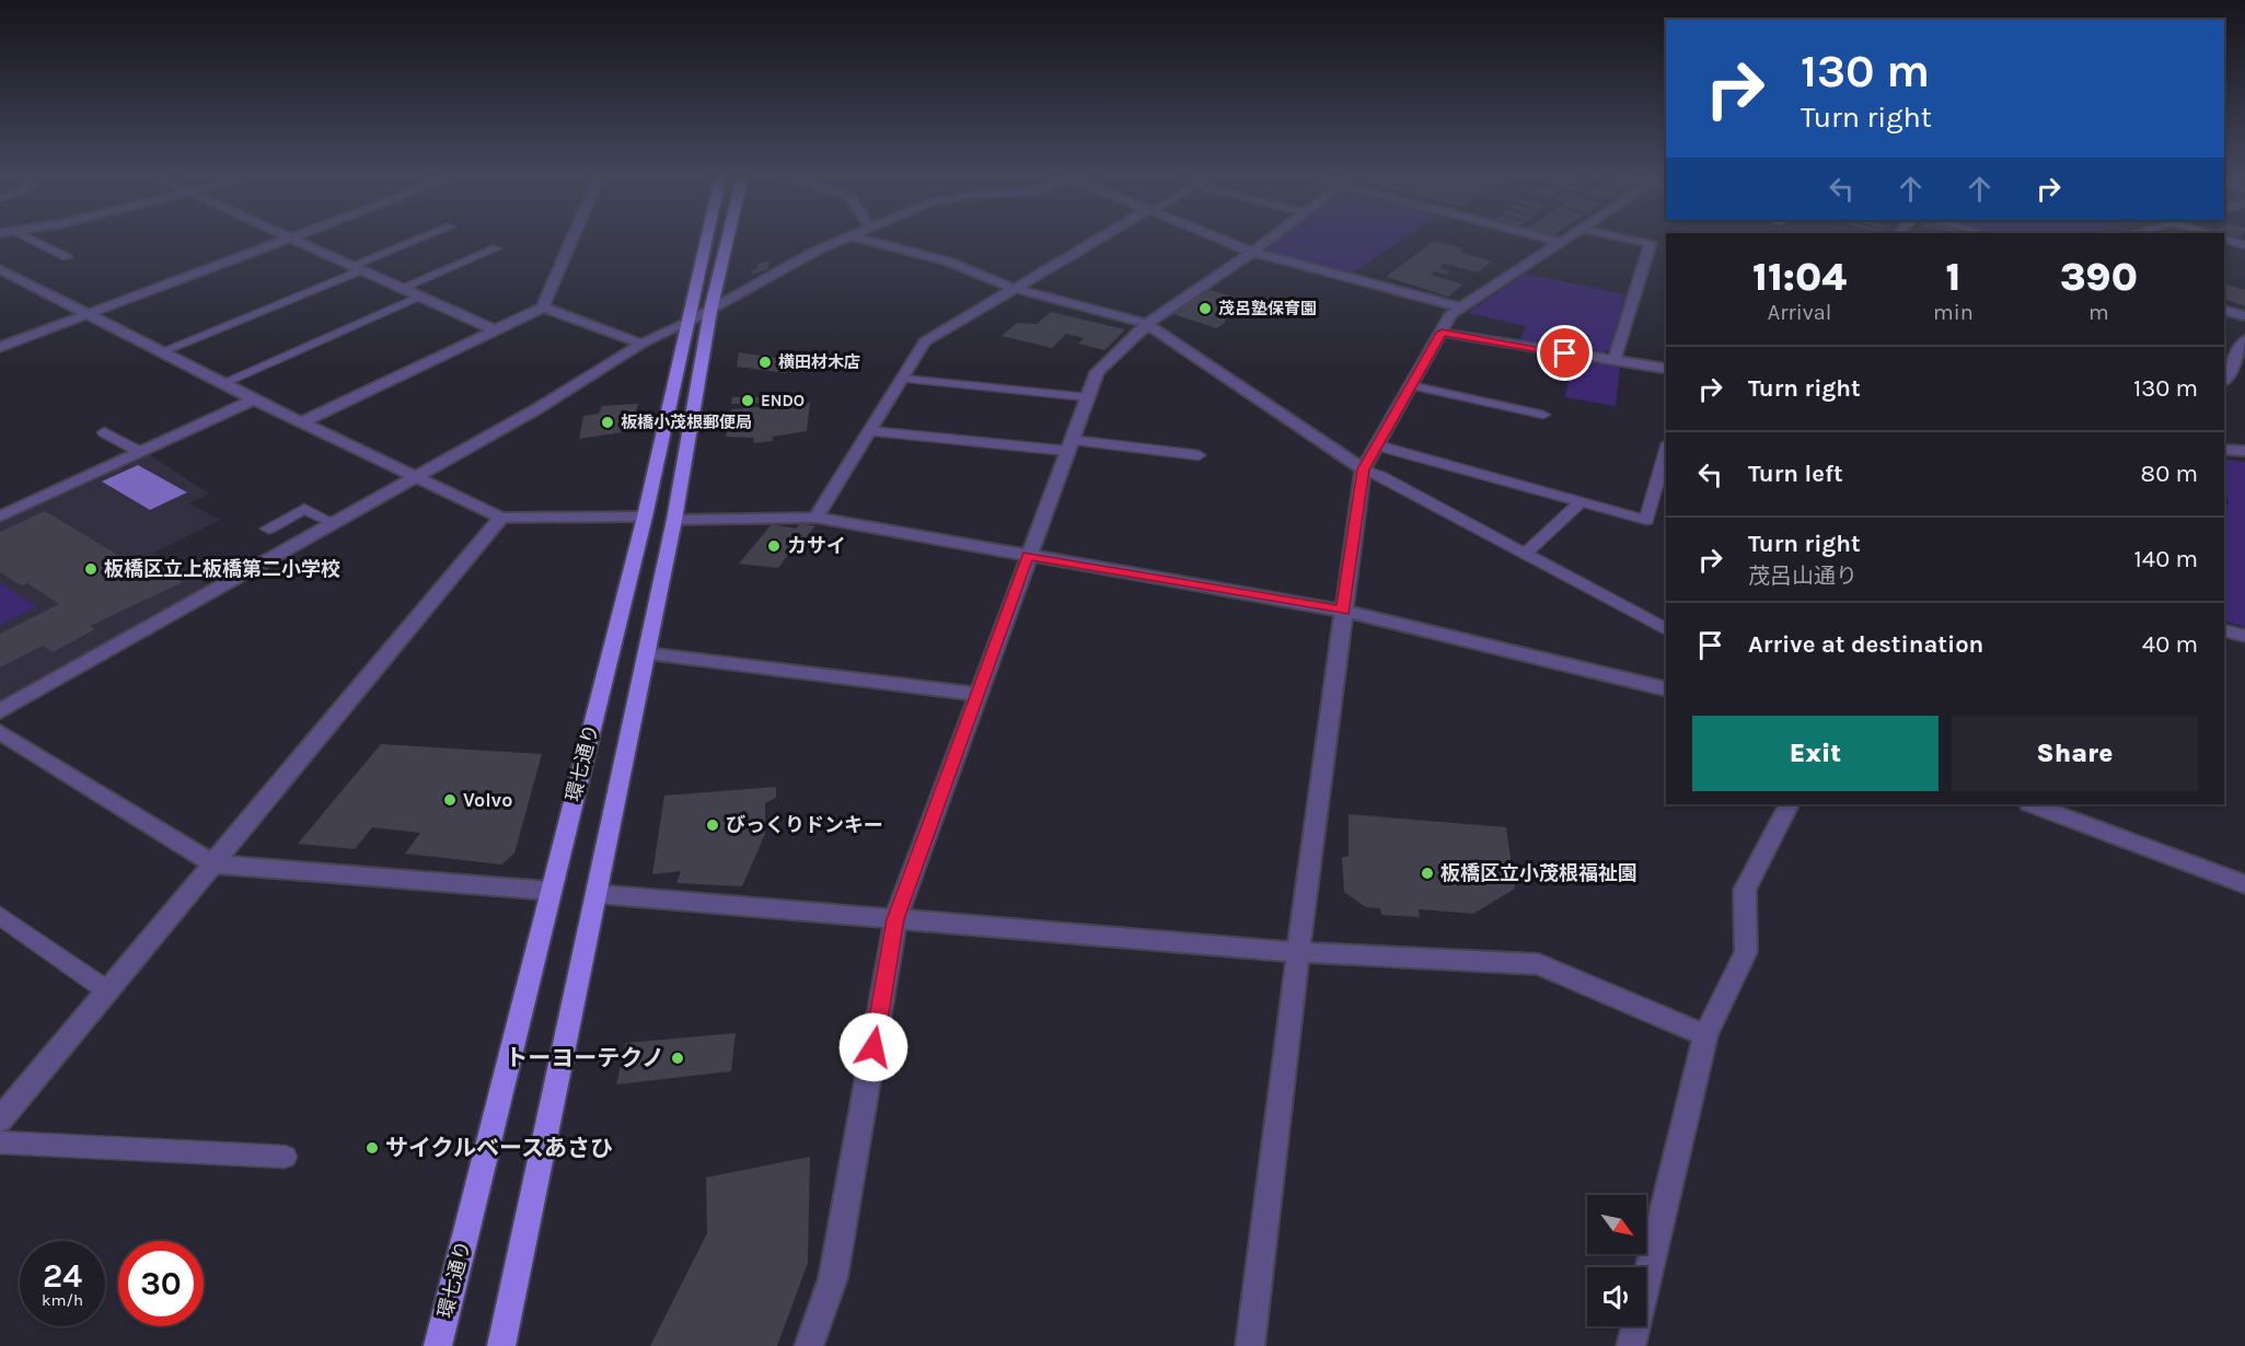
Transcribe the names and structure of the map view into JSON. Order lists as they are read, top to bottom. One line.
{"streets":{"main road":["環七通り"]},"places":["茂呂塾保育園","横田材木店","ENDO","板橋小茂根郵便局","カサイ","板橋区立上板橋第二小学校","Volvo","びっくりドンキー","板橋区立小茂根福祉園","トーヨーテクノ","サイクルベースあさひ"],"north":"bottom right","page":{"turn":["130 m","Turn right"],"eta":["11:04","Arrival","1","min","390","m"],"list":[{"name":"Turn right","value":"130 m"},{"name":"Turn left","value":"80 m"},{"name":"Turn right","note":"茂呂山通り","value":"140 m"},{"name":"Arrive at destination","value":"40 m"}],"buttons":["Exit","Share"],"speed":"24 km/h","limit":"30"}}
